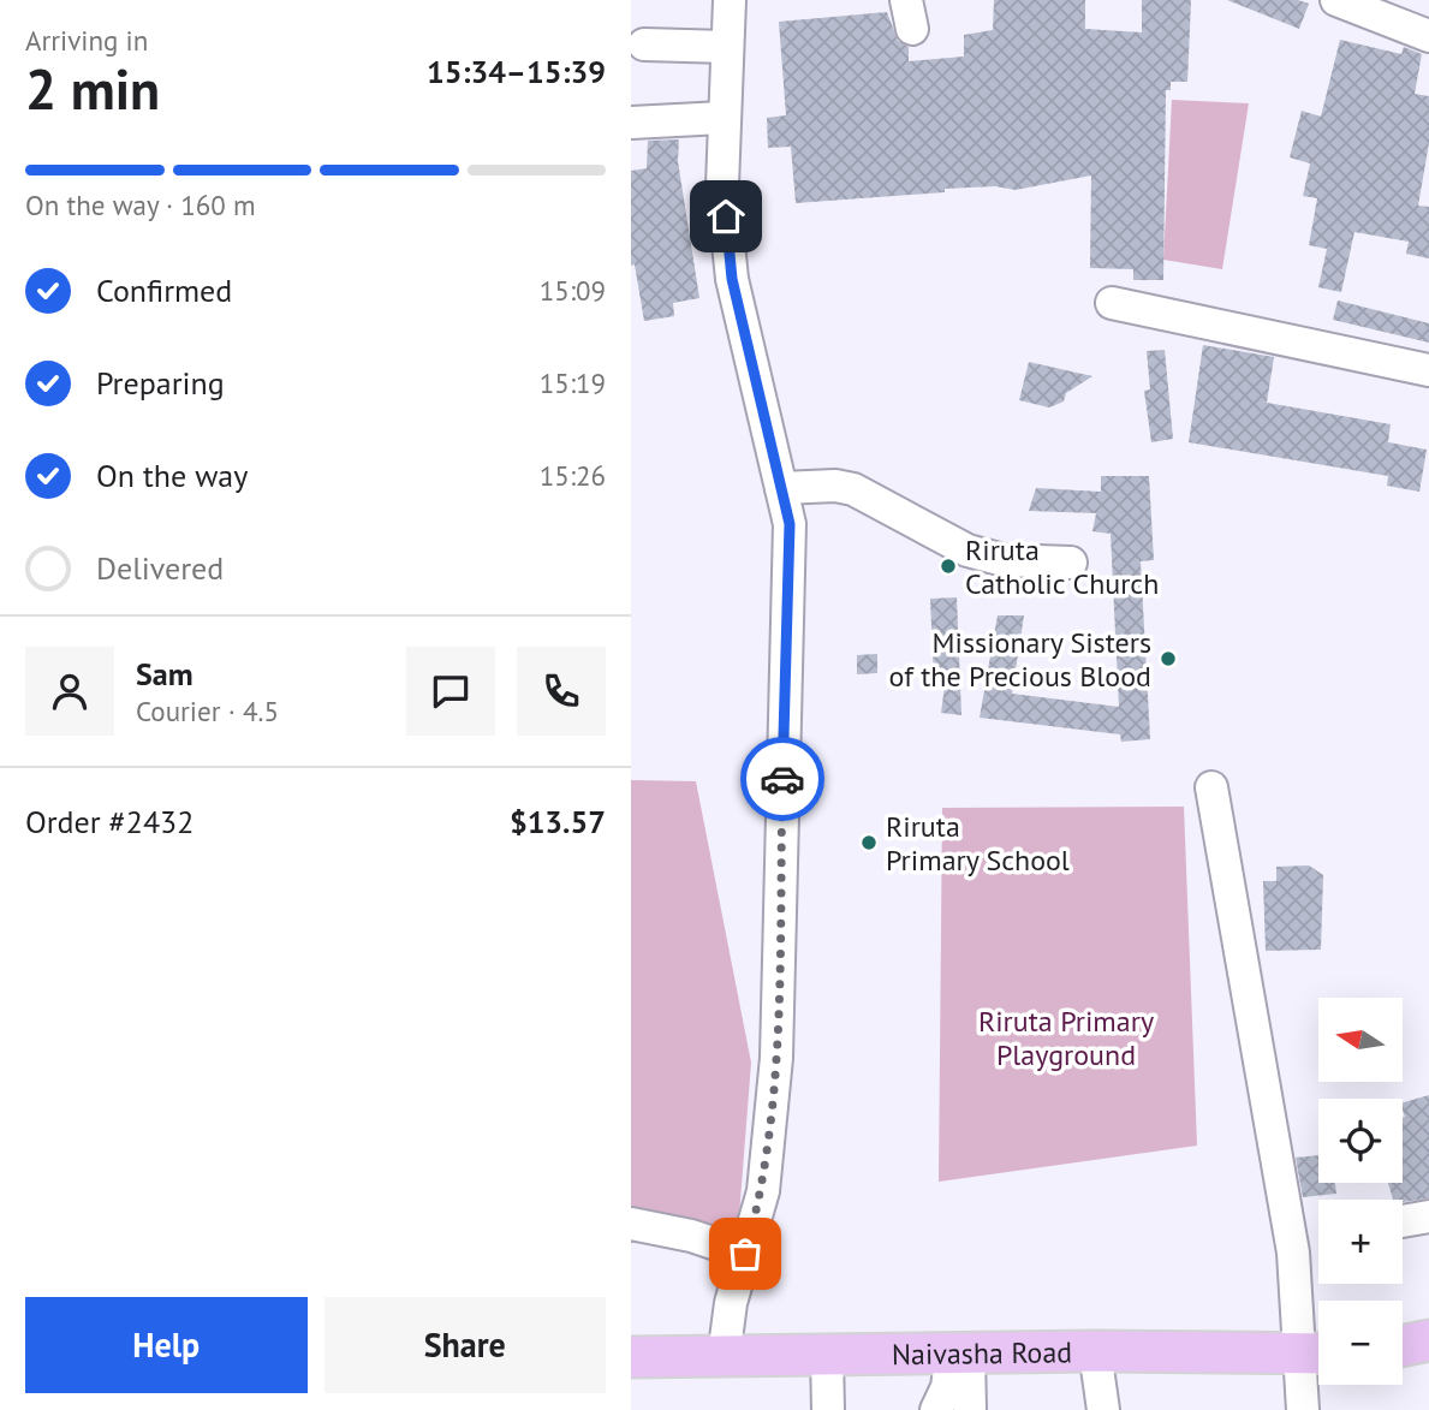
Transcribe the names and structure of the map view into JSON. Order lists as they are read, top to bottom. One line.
{"streets":{"main road":["Naivasha Road"]},"parks":["Riruta Primary Playground"],"places":["Riruta Catholic Church","Missionary Sisters of the Precious Blood","Riruta Primary School"],"north":"left","page":{"heading":["2 min","Arriving in","15:34–15:39"],"panel":["Sam","Courier · 4.5","Order #2432","$13.57"],"bar":"On the way · 160 m","list":[["Confirmed","15:09"],["Preparing","15:19"],["On the way","15:26"],"Delivered"],"map_buttons":["+","−"],"buttons":["Help","Share"]}}
